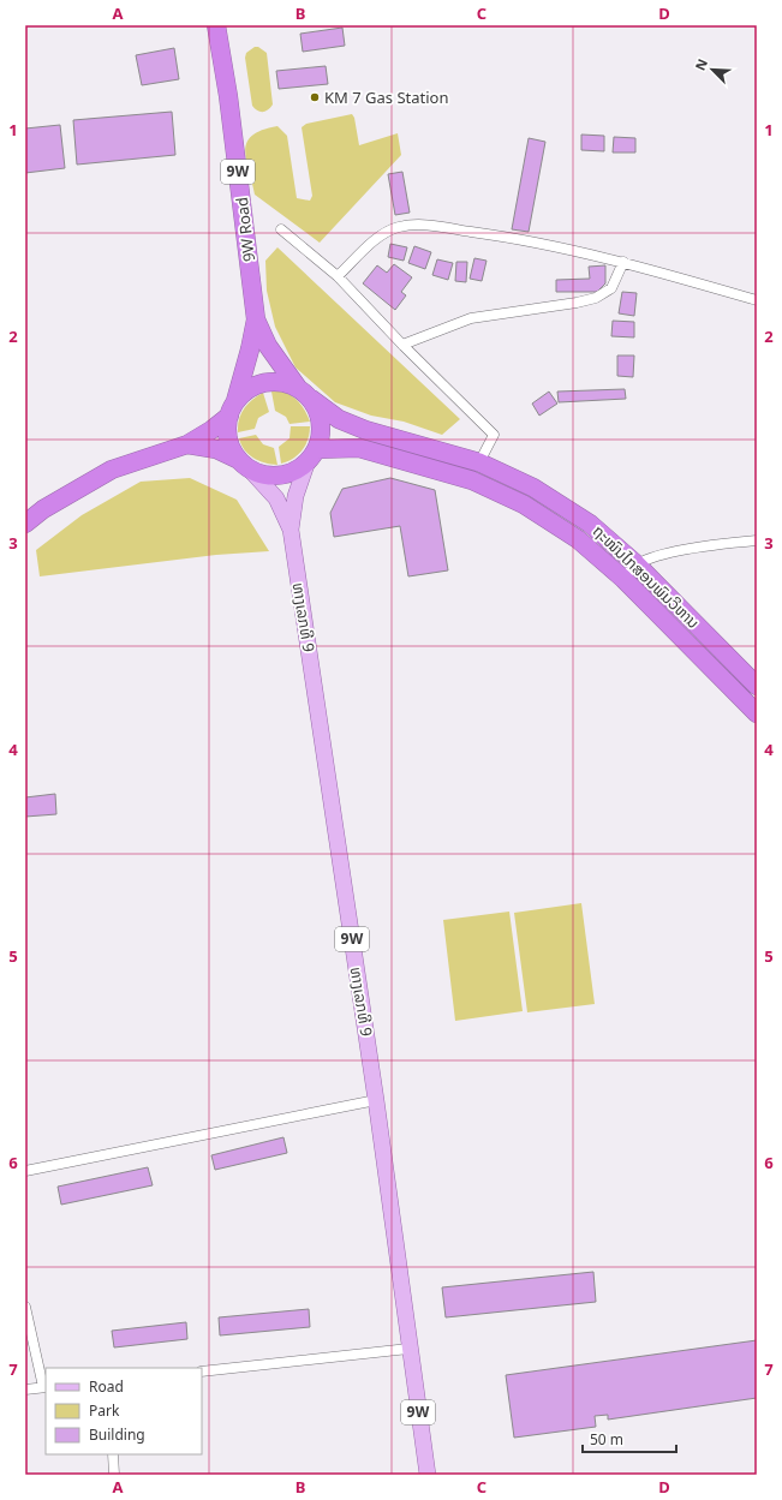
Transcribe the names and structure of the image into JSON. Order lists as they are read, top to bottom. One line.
{"streets":{"highway":["9W","9W Road","ຖະໜົນໄກສອນພົມວິຫານ"],"main road":["ທາງເລກທີ 9"]},"crossings":[["ຖະໜົນໄກສອນພົມວິຫານ","ທາງເລກທີ 9"]],"places":["KM 7 Gas Station"],"legend":["Road","Park","Building"],"scale_bar":"50 m","north":"top left","grid":{"columns":["A","B","C","D"],"rows":["1","2","3","4","5","6","7"]}}
